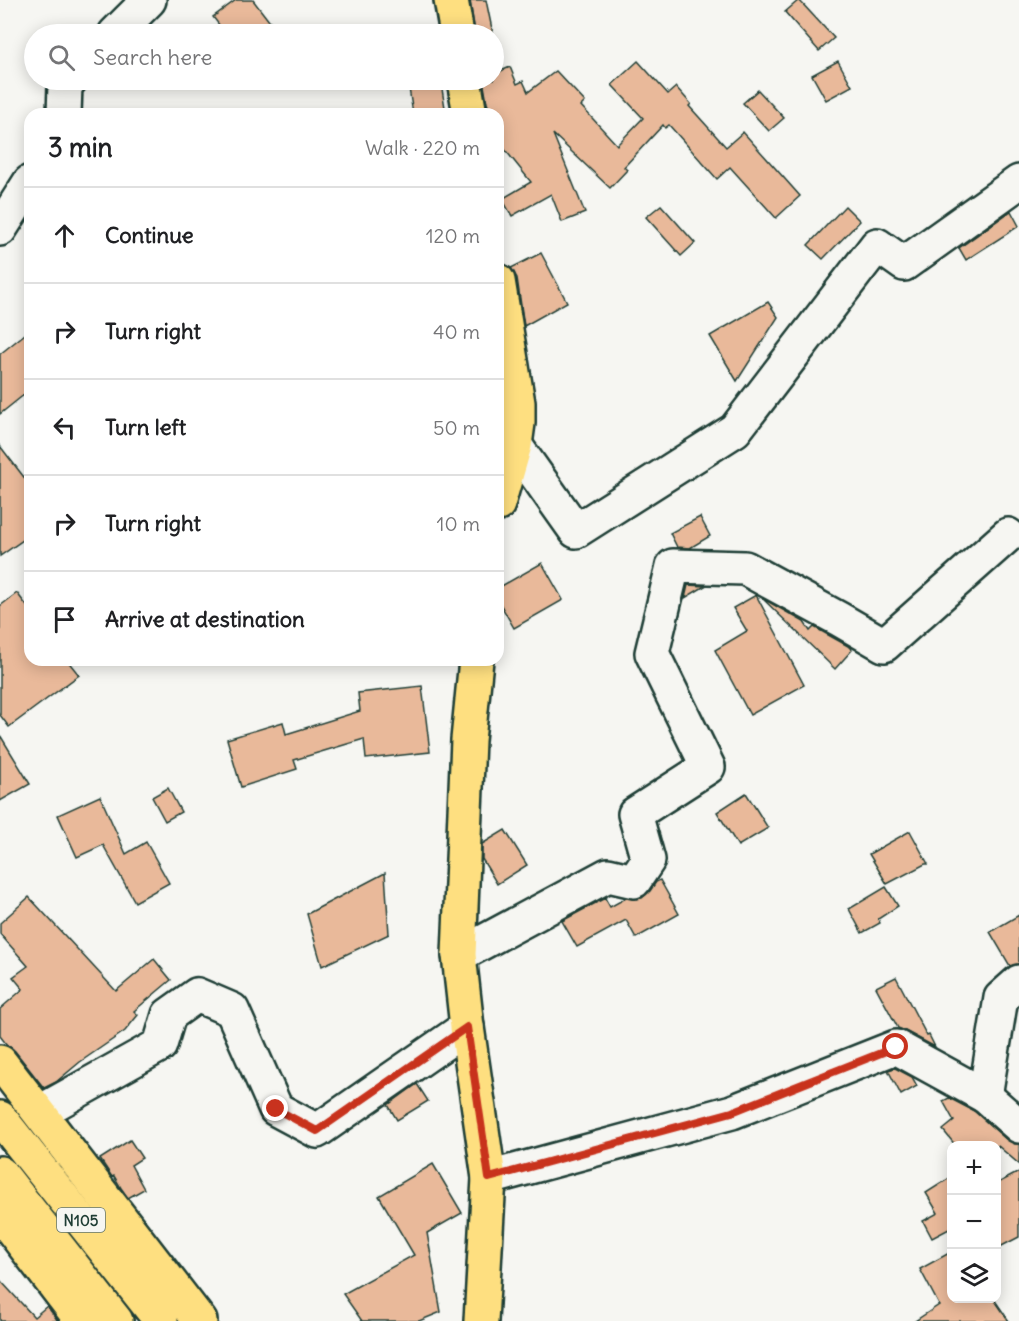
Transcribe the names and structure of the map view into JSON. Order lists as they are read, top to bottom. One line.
{"streets":{"main road":["N105"]},"page":{"search":"Search here","heading":["3 min","Walk · 220 m"],"list":[["Continue","120 m"],["Turn right","40 m"],["Turn left","50 m"],["Turn right","10 m"],"Arrive at destination"],"map_buttons":["+","−"]}}
